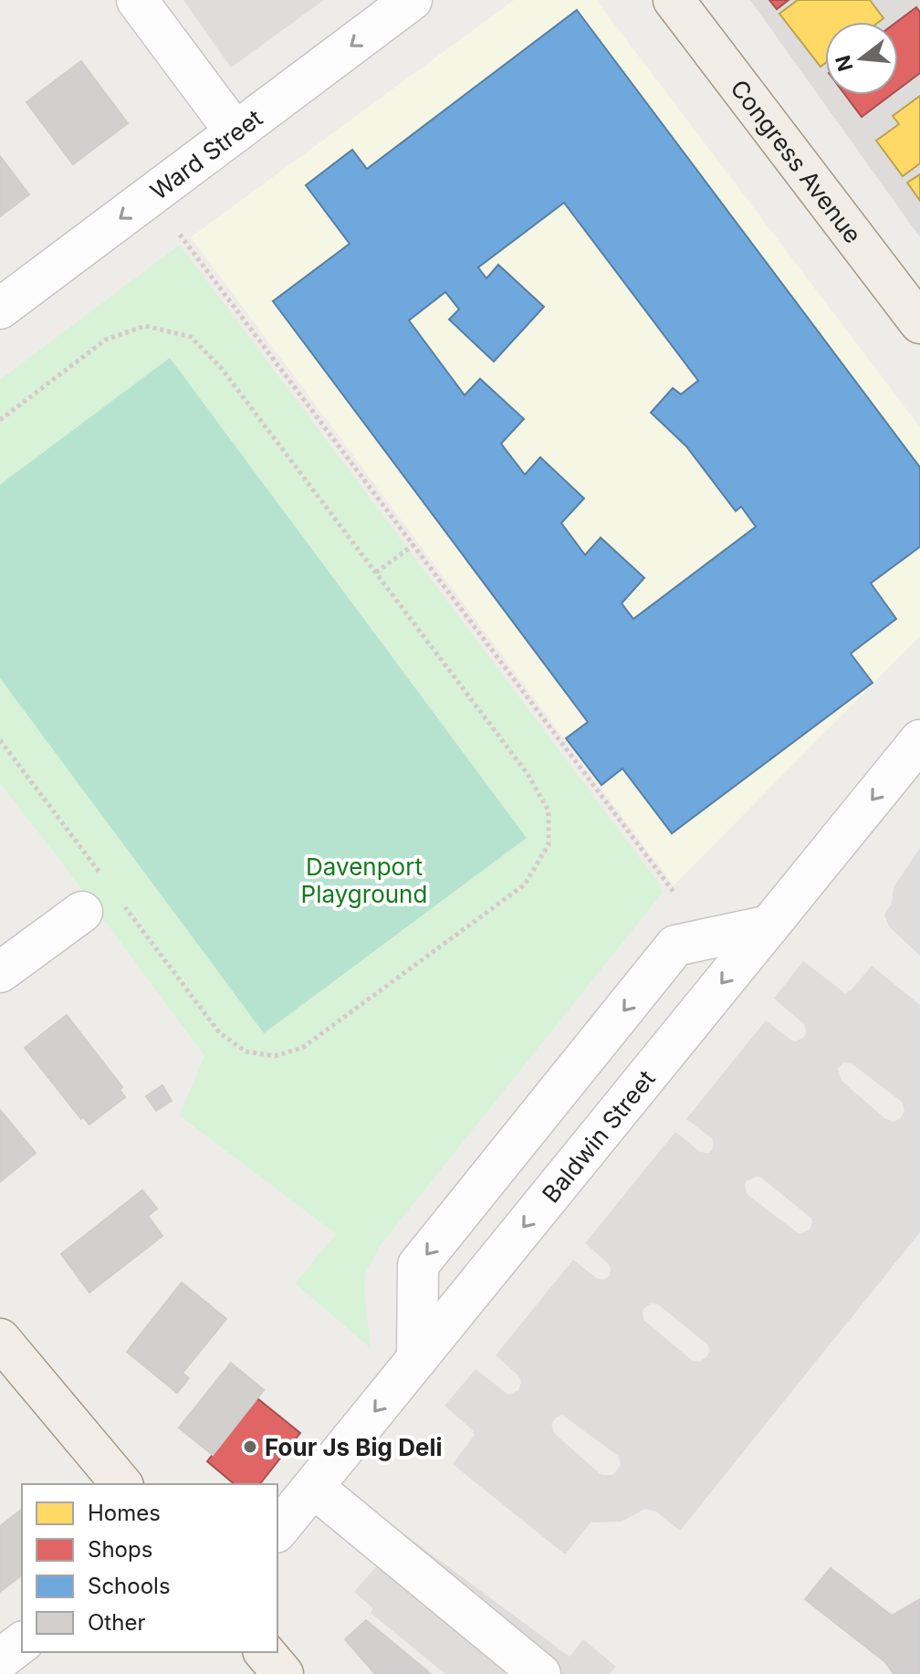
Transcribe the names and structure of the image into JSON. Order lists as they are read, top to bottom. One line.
{"streets":{"main road":["Congress Avenue"],"street":["Ward Street","Baldwin Street"]},"one_way":["Ward Street"],"parks":["Davenport Playground"],"places":["Four Js Big Deli"],"legend":["Homes","Shops","Schools","Other"],"north":"left"}
